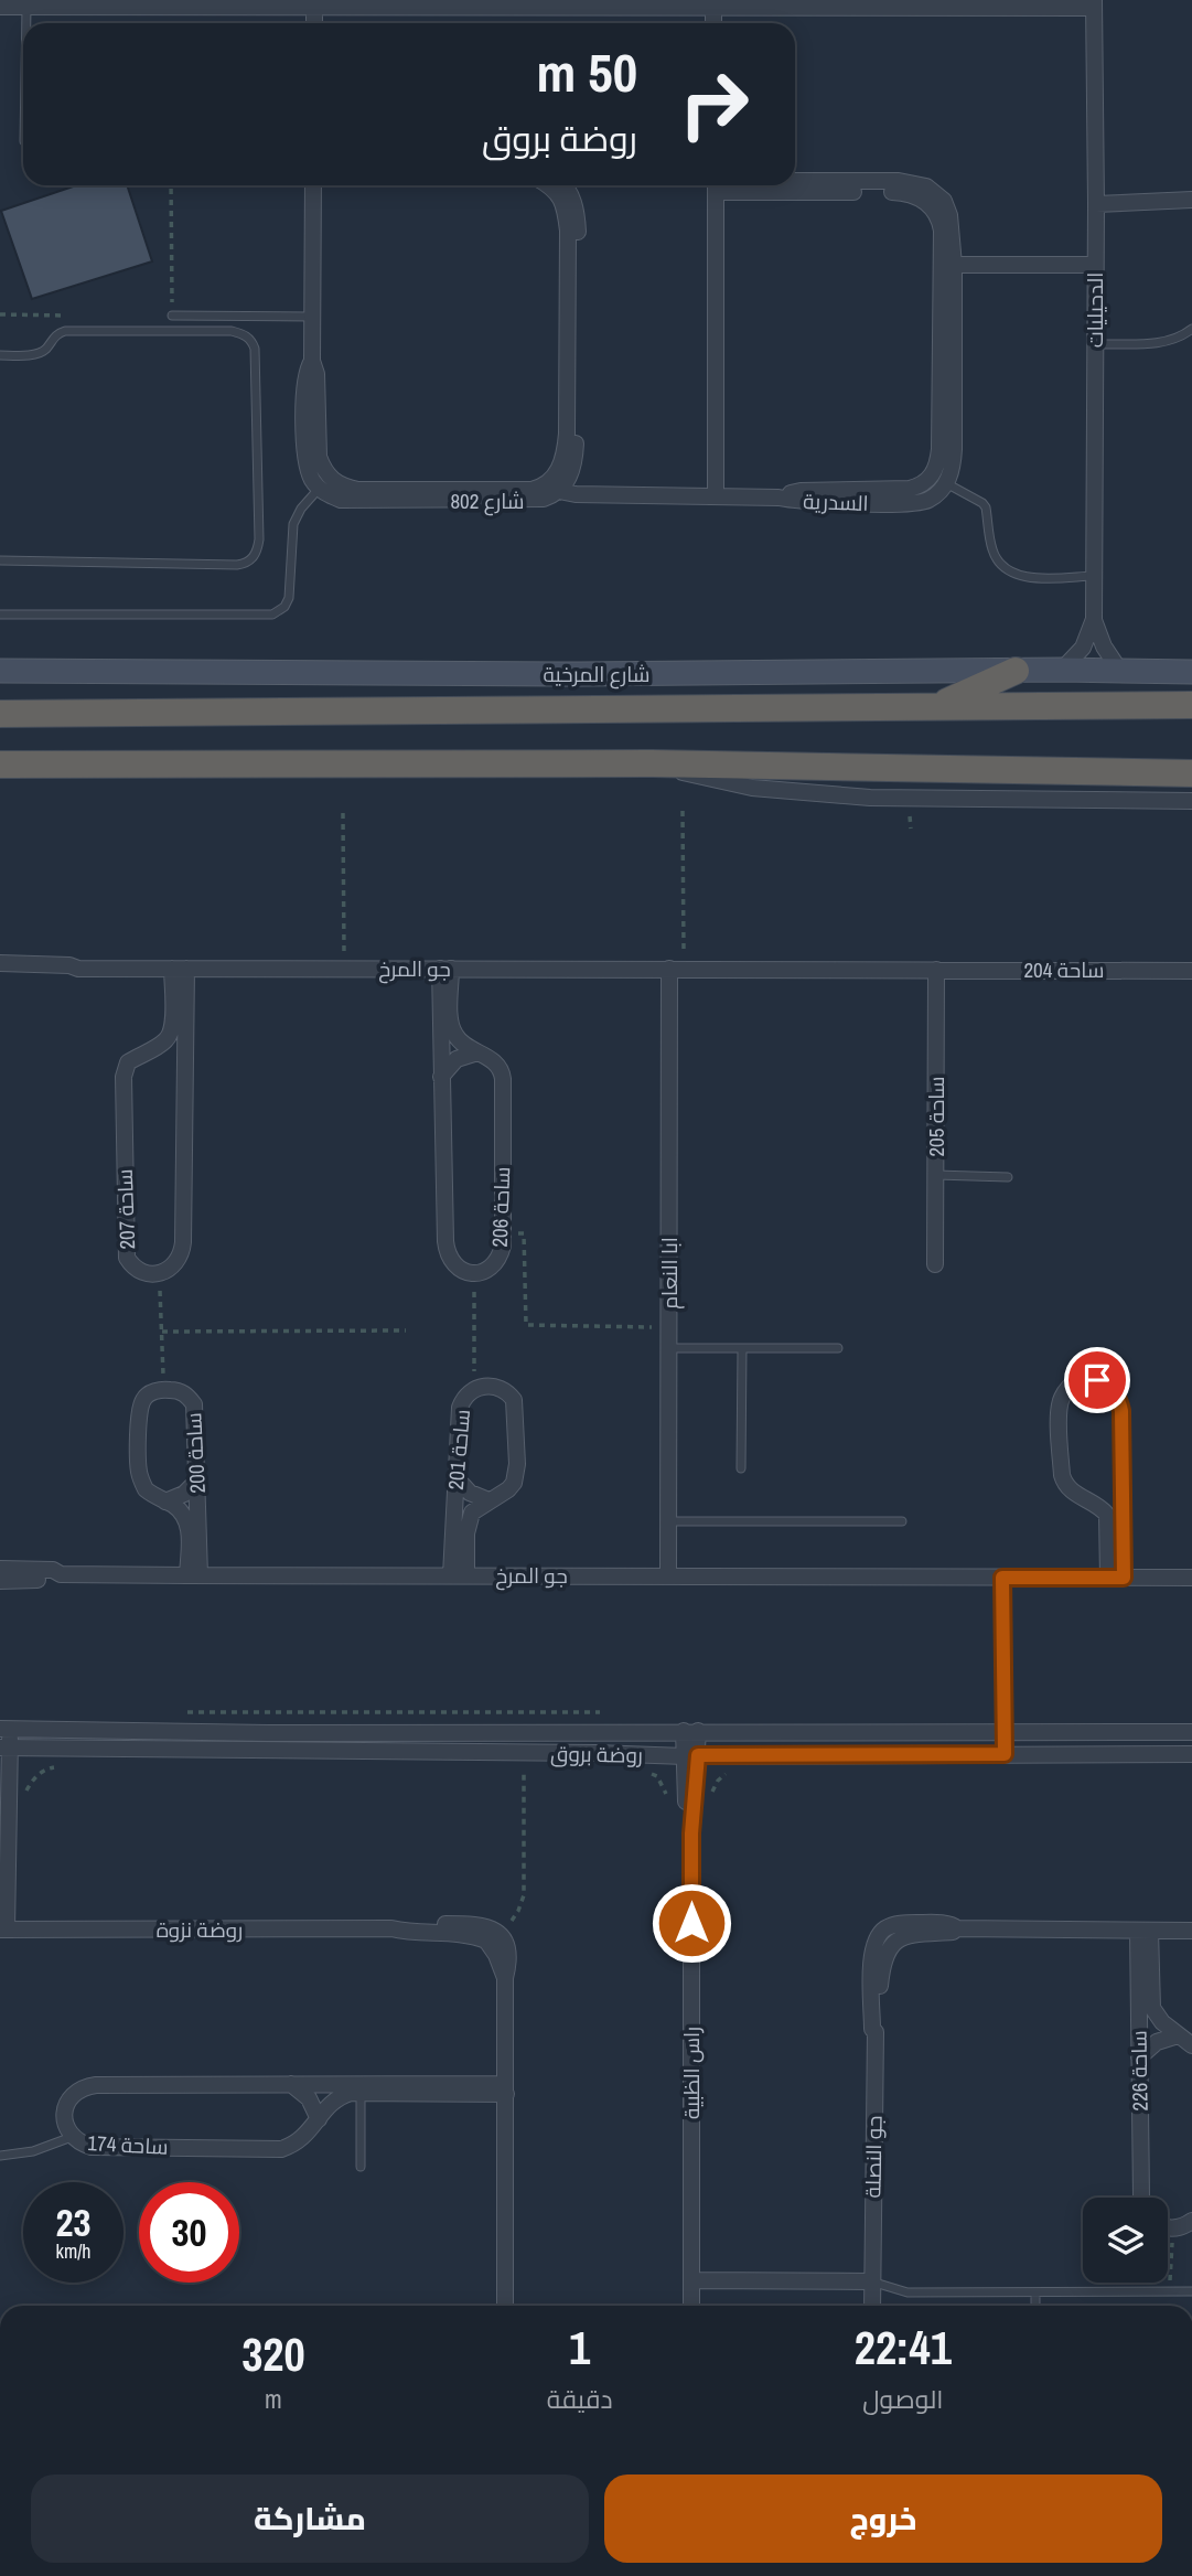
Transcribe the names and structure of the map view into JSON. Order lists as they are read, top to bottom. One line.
{"streets":{"highway":["شارع المرخية"],"street":["الدحيليات","شارع 802","السدرية","جو المرخ","ساحة 204","ساحة 205","ساحة 206","ساحة 207","ابا النعام","ساحة 201","ساحة 200","روضة بروق","روضة نزوة","ساحة 226","راس الظبية","ساحة 174","جو النصلة"]},"crossings":[["الدحيليات","شارع المرخية"],["جو المرخ","ساحة 204"],["جو المرخ","ساحة 205"],["جو المرخ","ساحة 206"],["جو المرخ","ساحة 207"],["جو المرخ","ابا النعام"],["جو المرخ","ساحة 201"],["جو المرخ","ساحة 200"],["ساحة 204","ساحة 205"],["روضة بروق","روضة نزوة"],["روضة بروق","راس الظبية"],["روضة نزوة","ساحة 174"],["ساحة 226","جو النصلة"]],"page":{"turn":["50 m","روضة بروق"],"speed":"23 km/h","limit":"30","eta":["22:41","الوصول","1","دقيقة","320","m"],"buttons":["خروج","مشاركة"]}}
